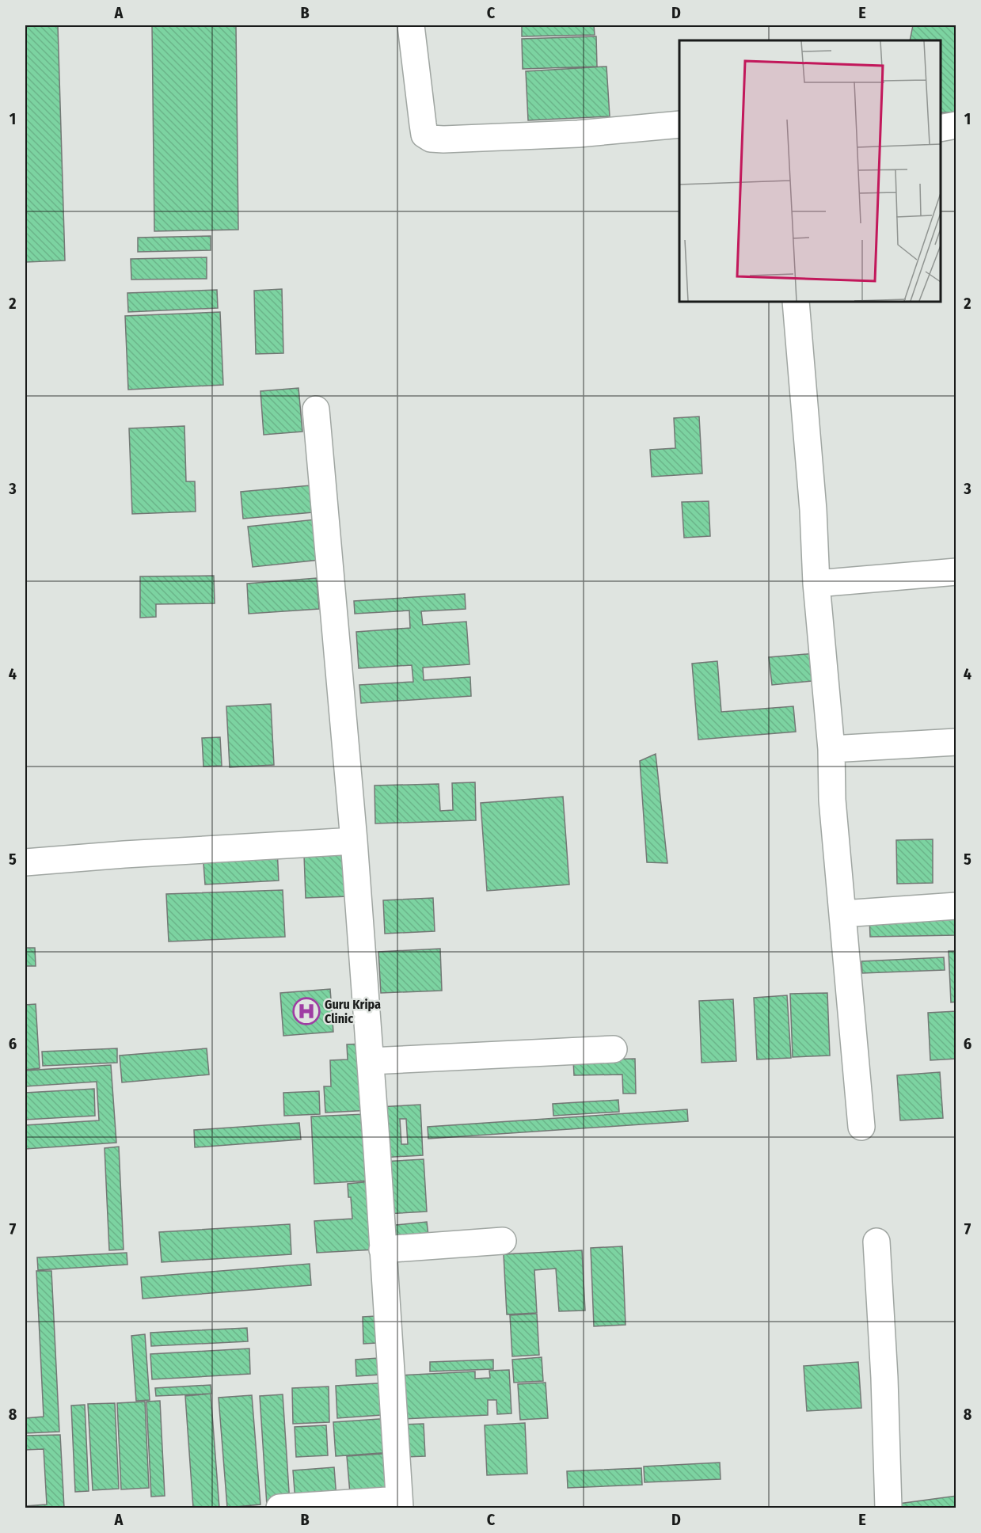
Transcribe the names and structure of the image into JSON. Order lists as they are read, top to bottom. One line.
{"places":{"hospital":["Guru Kripa Clinic"]},"grid":{"columns":["A","B","C","D","E"],"rows":["1","2","3","4","5","6","7","8"]}}
